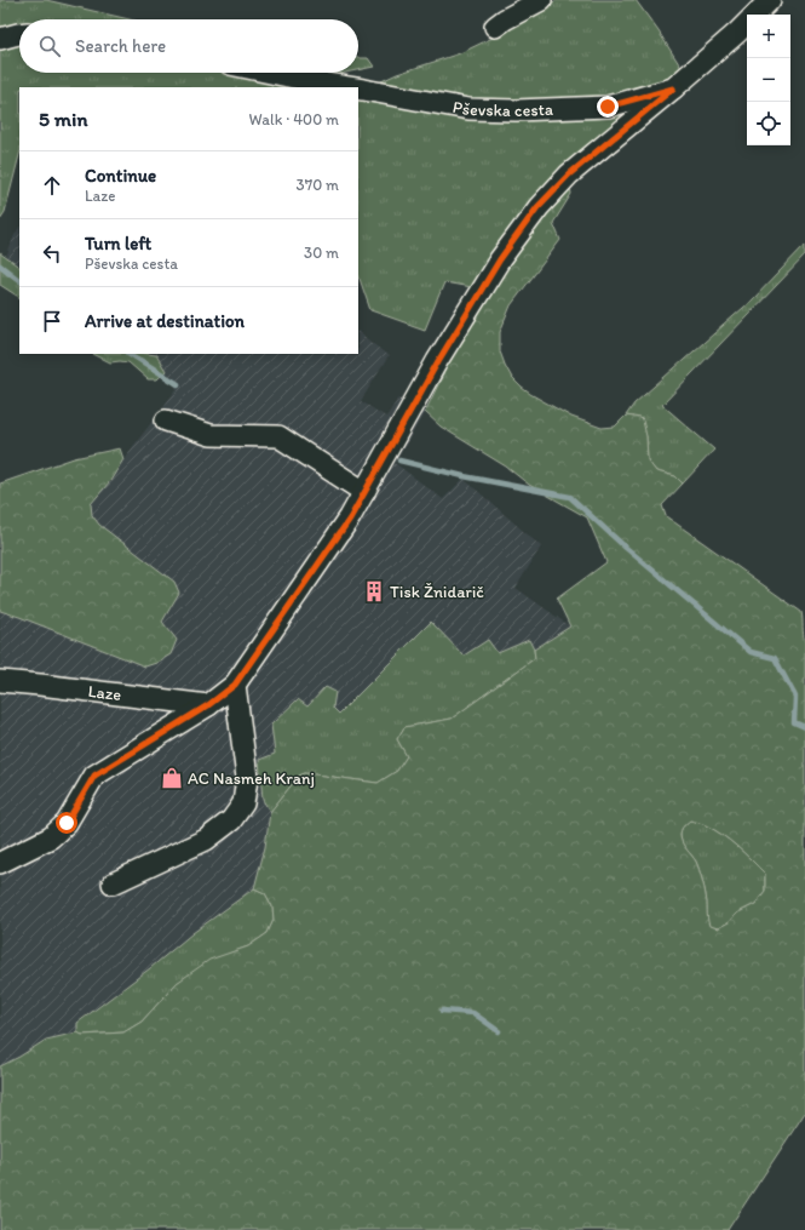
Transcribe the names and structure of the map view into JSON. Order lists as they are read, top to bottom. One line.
{"streets":{"street":["Pševska cesta","Laze"]},"places":{"building":["Tisk Žnidarič"],"shop":["AC Nasmeh Kranj"]},"page":{"map_buttons":["+","−"],"search":"Search here","heading":["5 min","Walk · 400 m"],"list":[["Continue","Laze","370 m"],["Turn left","Pševska cesta","30 m"],"Arrive at destination"]}}
